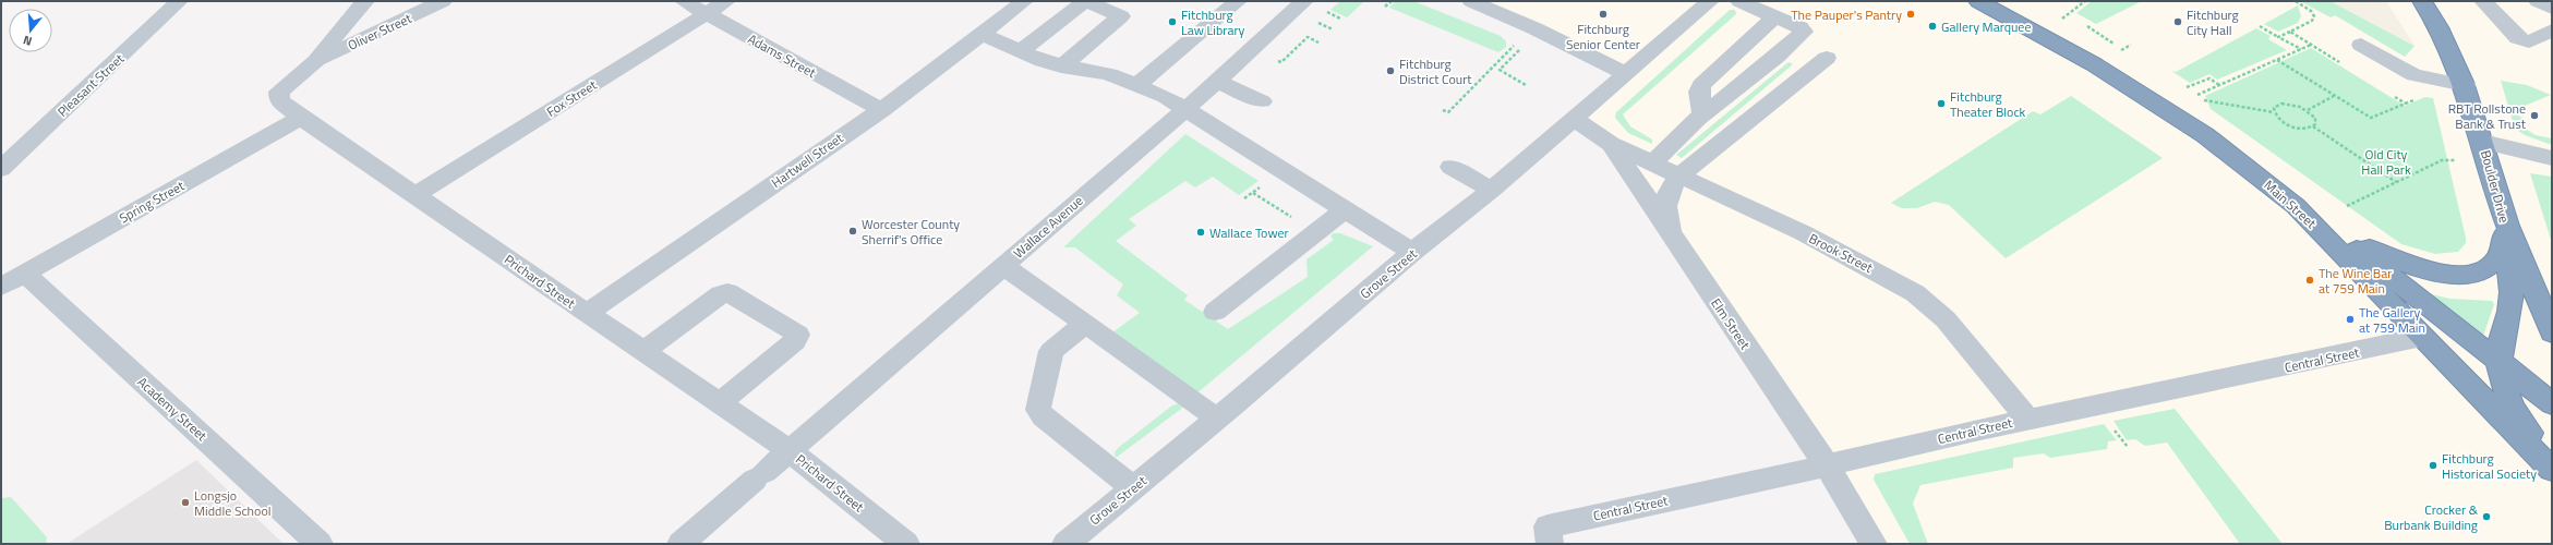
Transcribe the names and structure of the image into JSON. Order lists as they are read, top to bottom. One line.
{"streets":{"highway":["Boulder Drive","Main Street"],"street":["Oliver Street","Adams Street","Pleasant Street","Fox Street","Hartwell Street","Spring Street","Wallace Avenue","Brook Street","Grove Street","Prichard Street","Elm Street","Central Street","Academy Street"]},"crossings":[["Oliver Street","Prichard Street"],["Adams Street","Fox Street"],["Adams Street","Hartwell Street"],["Fox Street","Prichard Street"],["Hartwell Street","Prichard Street"],["Boulder Drive","Main Street"],["Spring Street","Prichard Street"],["Spring Street","Academy Street"],["Main Street","Central Street"],["Wallace Avenue","Prichard Street"],["Brook Street","Elm Street"],["Brook Street","Central Street"],["Grove Street","Elm Street"],["Elm Street","Central Street"]],"parks":["Old City Hall Park"],"places":["Fitchburg Senior Center","The Pauper's Pantry","Fitchburg Law Library","Fitchburg City Hall","Gallery Marquee","Fitchburg District Court","Fitchburg Theater Block","RBT Rollstone Bank & Trust","Worcester County Sherrif's Office","Wallace Tower","The Wine Bar at 759 Main","The Gallery at 759 Main","Fitchburg Historical Society","Longsjo Middle School","Crocker & Burbank Building"],"north":"bottom"}
